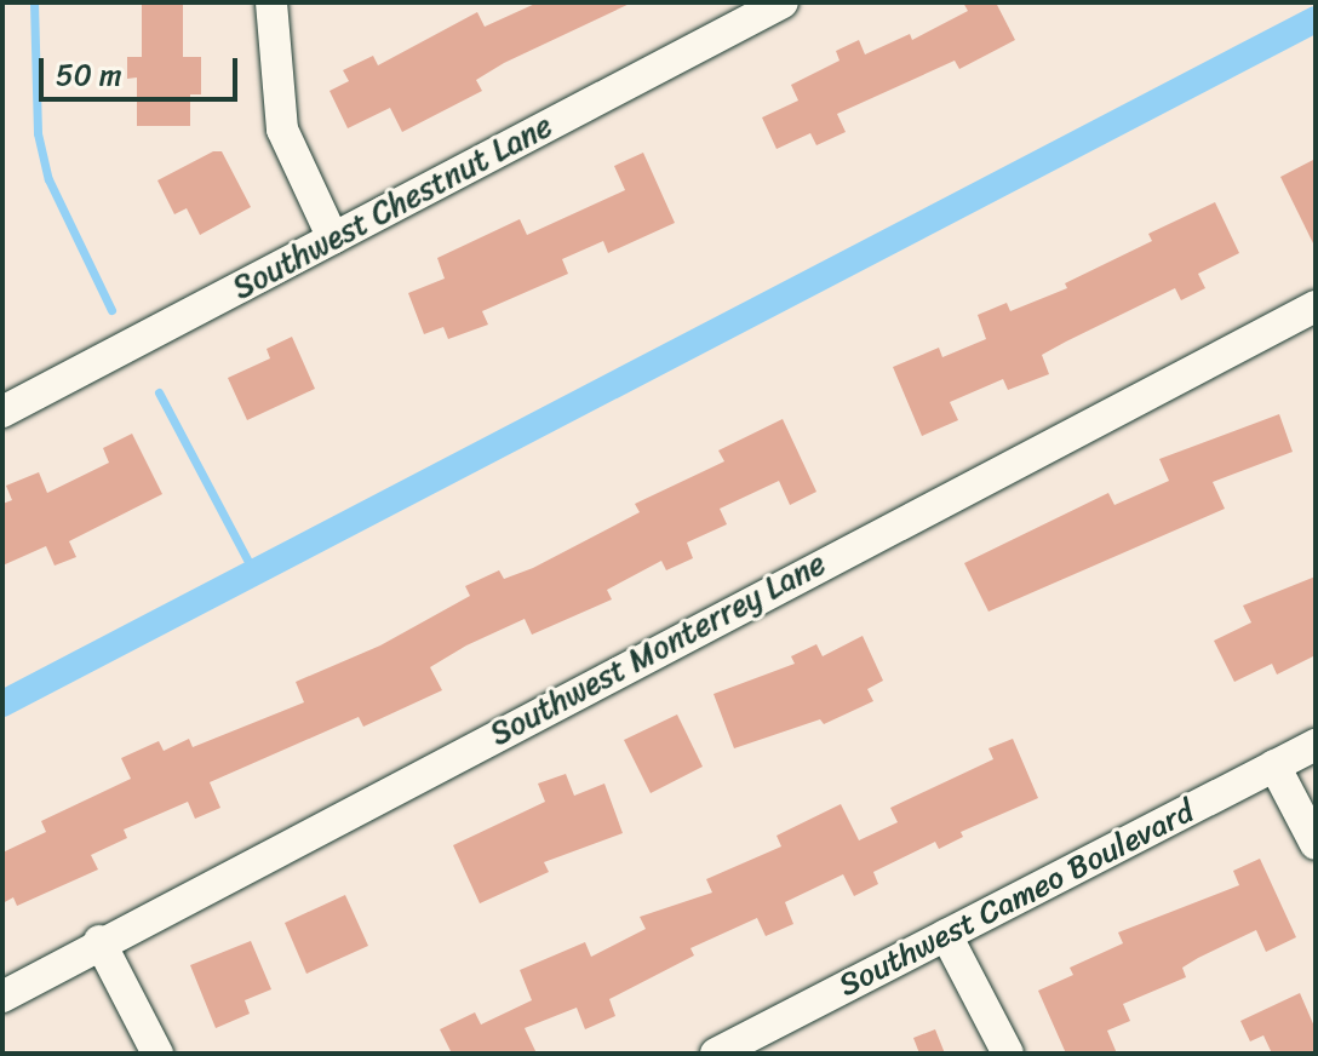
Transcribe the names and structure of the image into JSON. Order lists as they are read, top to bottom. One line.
{"streets":{"street":["Southwest Chestnut Lane","Southwest Monterrey Lane","Southwest Cameo Boulevard"]},"scale_bar":"50 m"}
